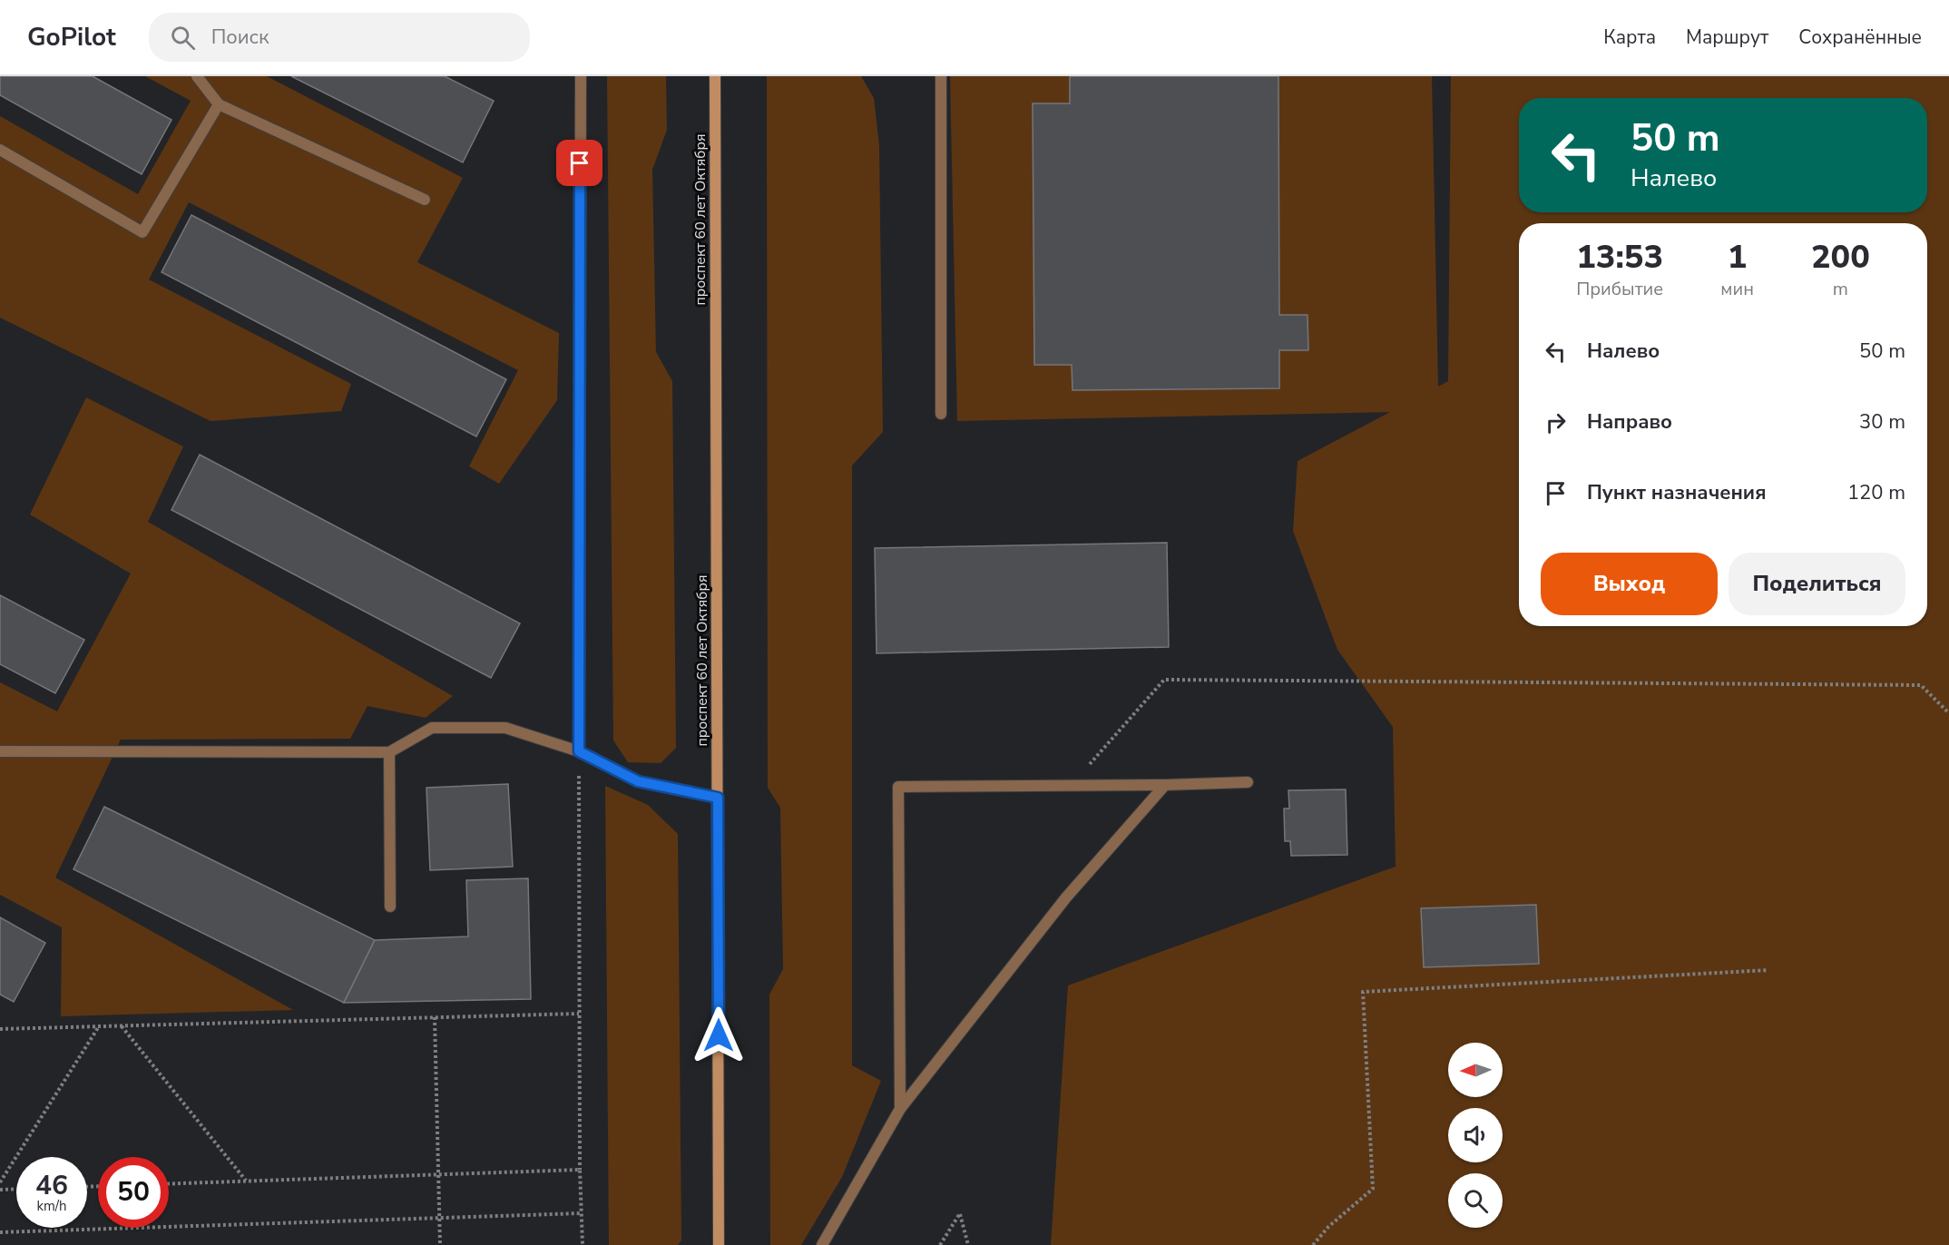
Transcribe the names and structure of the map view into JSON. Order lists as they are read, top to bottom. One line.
{"streets":{"main road":["проспект 60 лет Октября"]},"north":"left","page":{"header":"GoPilot","search":"Поиск","nav":["Карта","Маршрут","Сохранённые"],"turn":["50 m","Налево"],"eta":["13:53","Прибытие","1","мин","200","m"],"list":[{"name":"Налево","value":"50 m"},{"name":"Направо","value":"30 m"},{"name":"Пункт назначения","value":"120 m"}],"buttons":["Выход","Поделиться"],"speed":"46 km/h","limit":"50"}}
